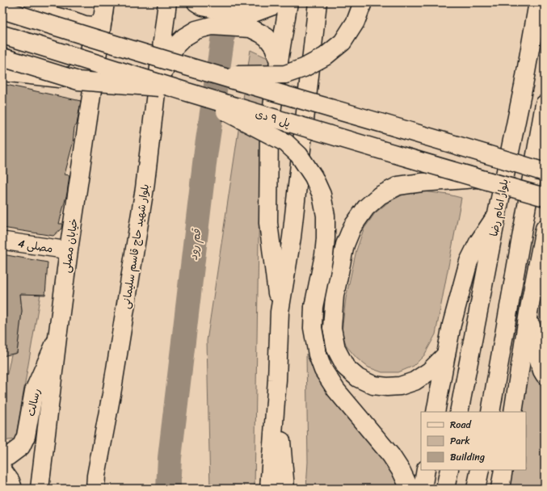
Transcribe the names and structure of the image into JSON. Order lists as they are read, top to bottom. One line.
{"streets":{"main road":["پل ۹ دی","بلوار امام رضا","خیابان مصلی","بلوار شهید حاج قاسم سلیمانی","رسالت"],"street":["مصلی 4"]},"crossings":[["مصلی 4","خیابان مصلی"],["خیابان مصلی","رسالت"]],"water":["قم رود"],"legend":["Road","Park","Building"]}
